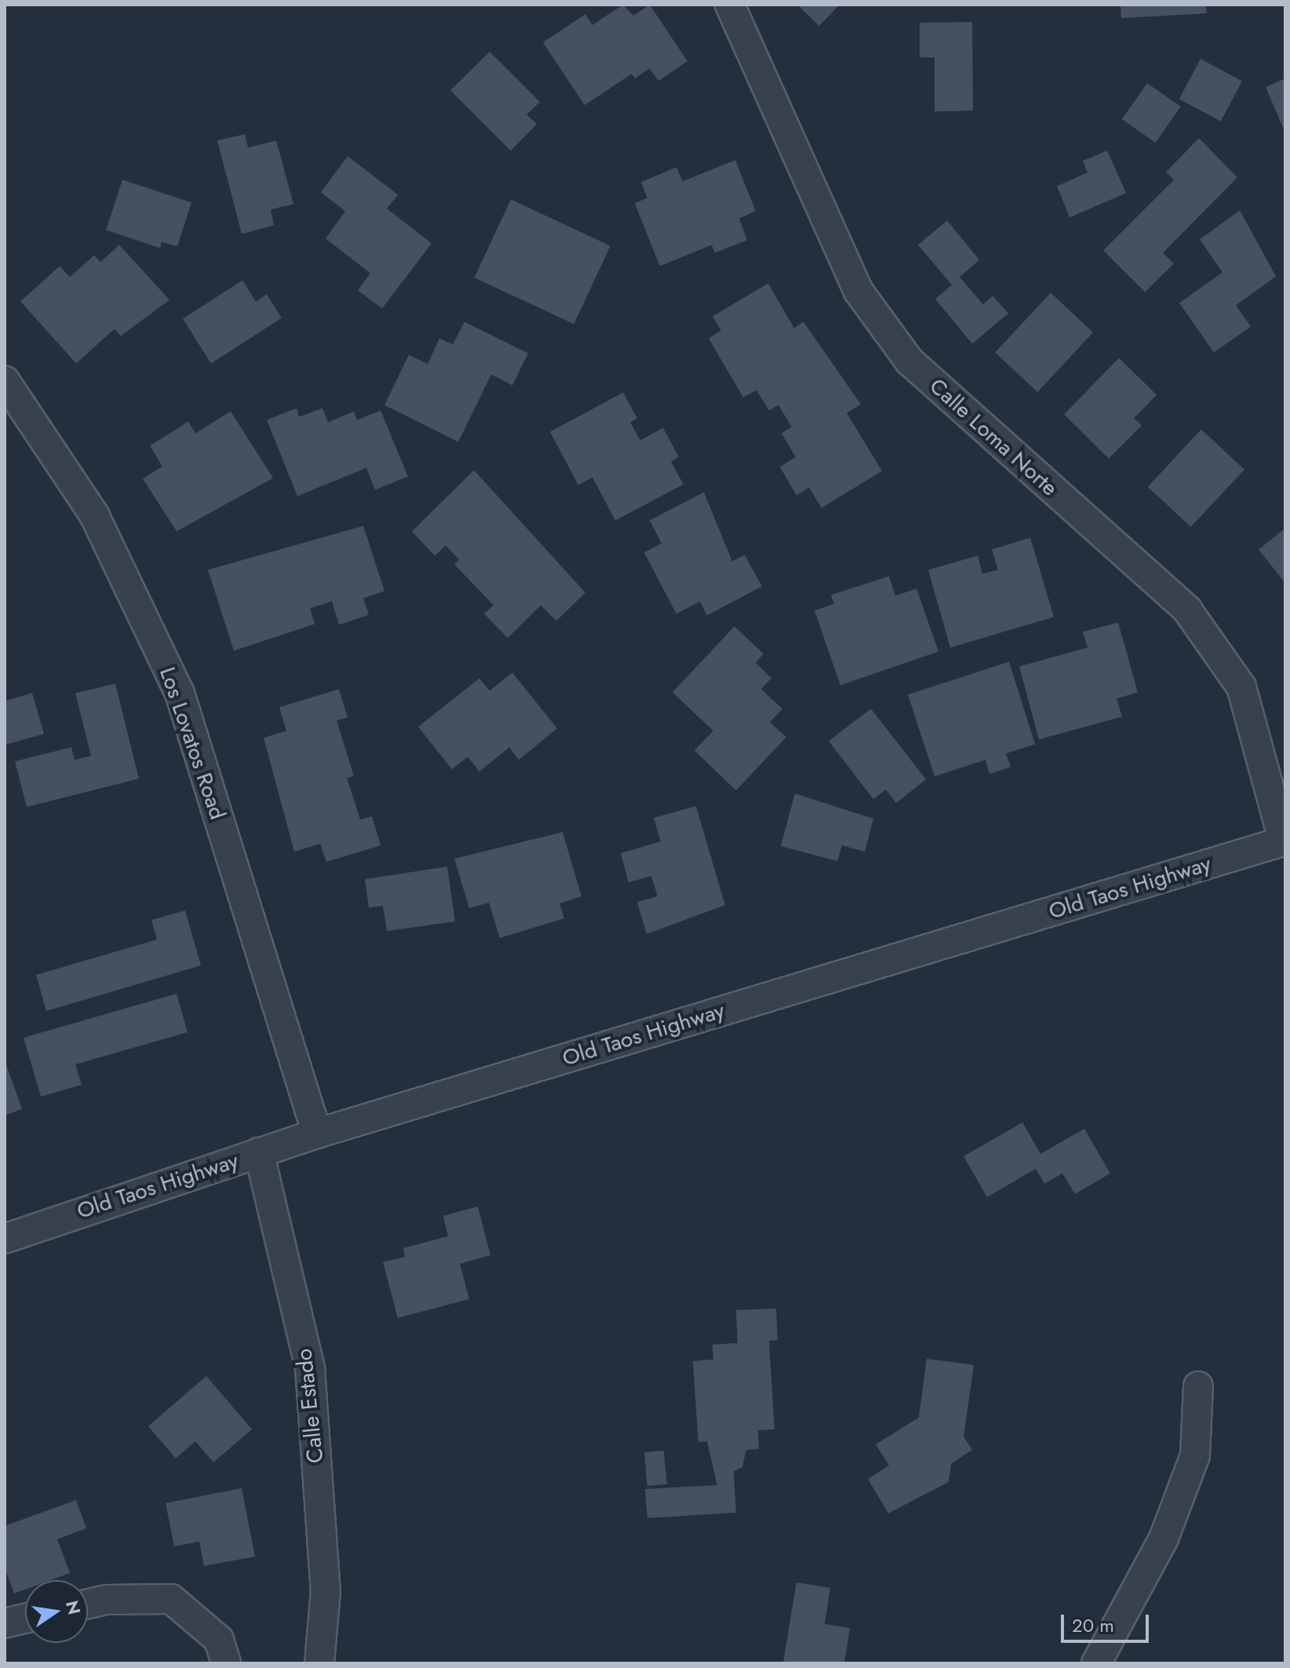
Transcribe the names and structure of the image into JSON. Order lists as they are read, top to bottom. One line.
{"streets":{"street":["Calle Loma Norte","Los Lovatos Road","Old Taos Highway","Calle Estado"]},"crossings":[["Calle Loma Norte","Old Taos Highway"],["Los Lovatos Road","Old Taos Highway"],["Old Taos Highway","Calle Estado"]],"scale_bar":"20 m","north":"right"}
